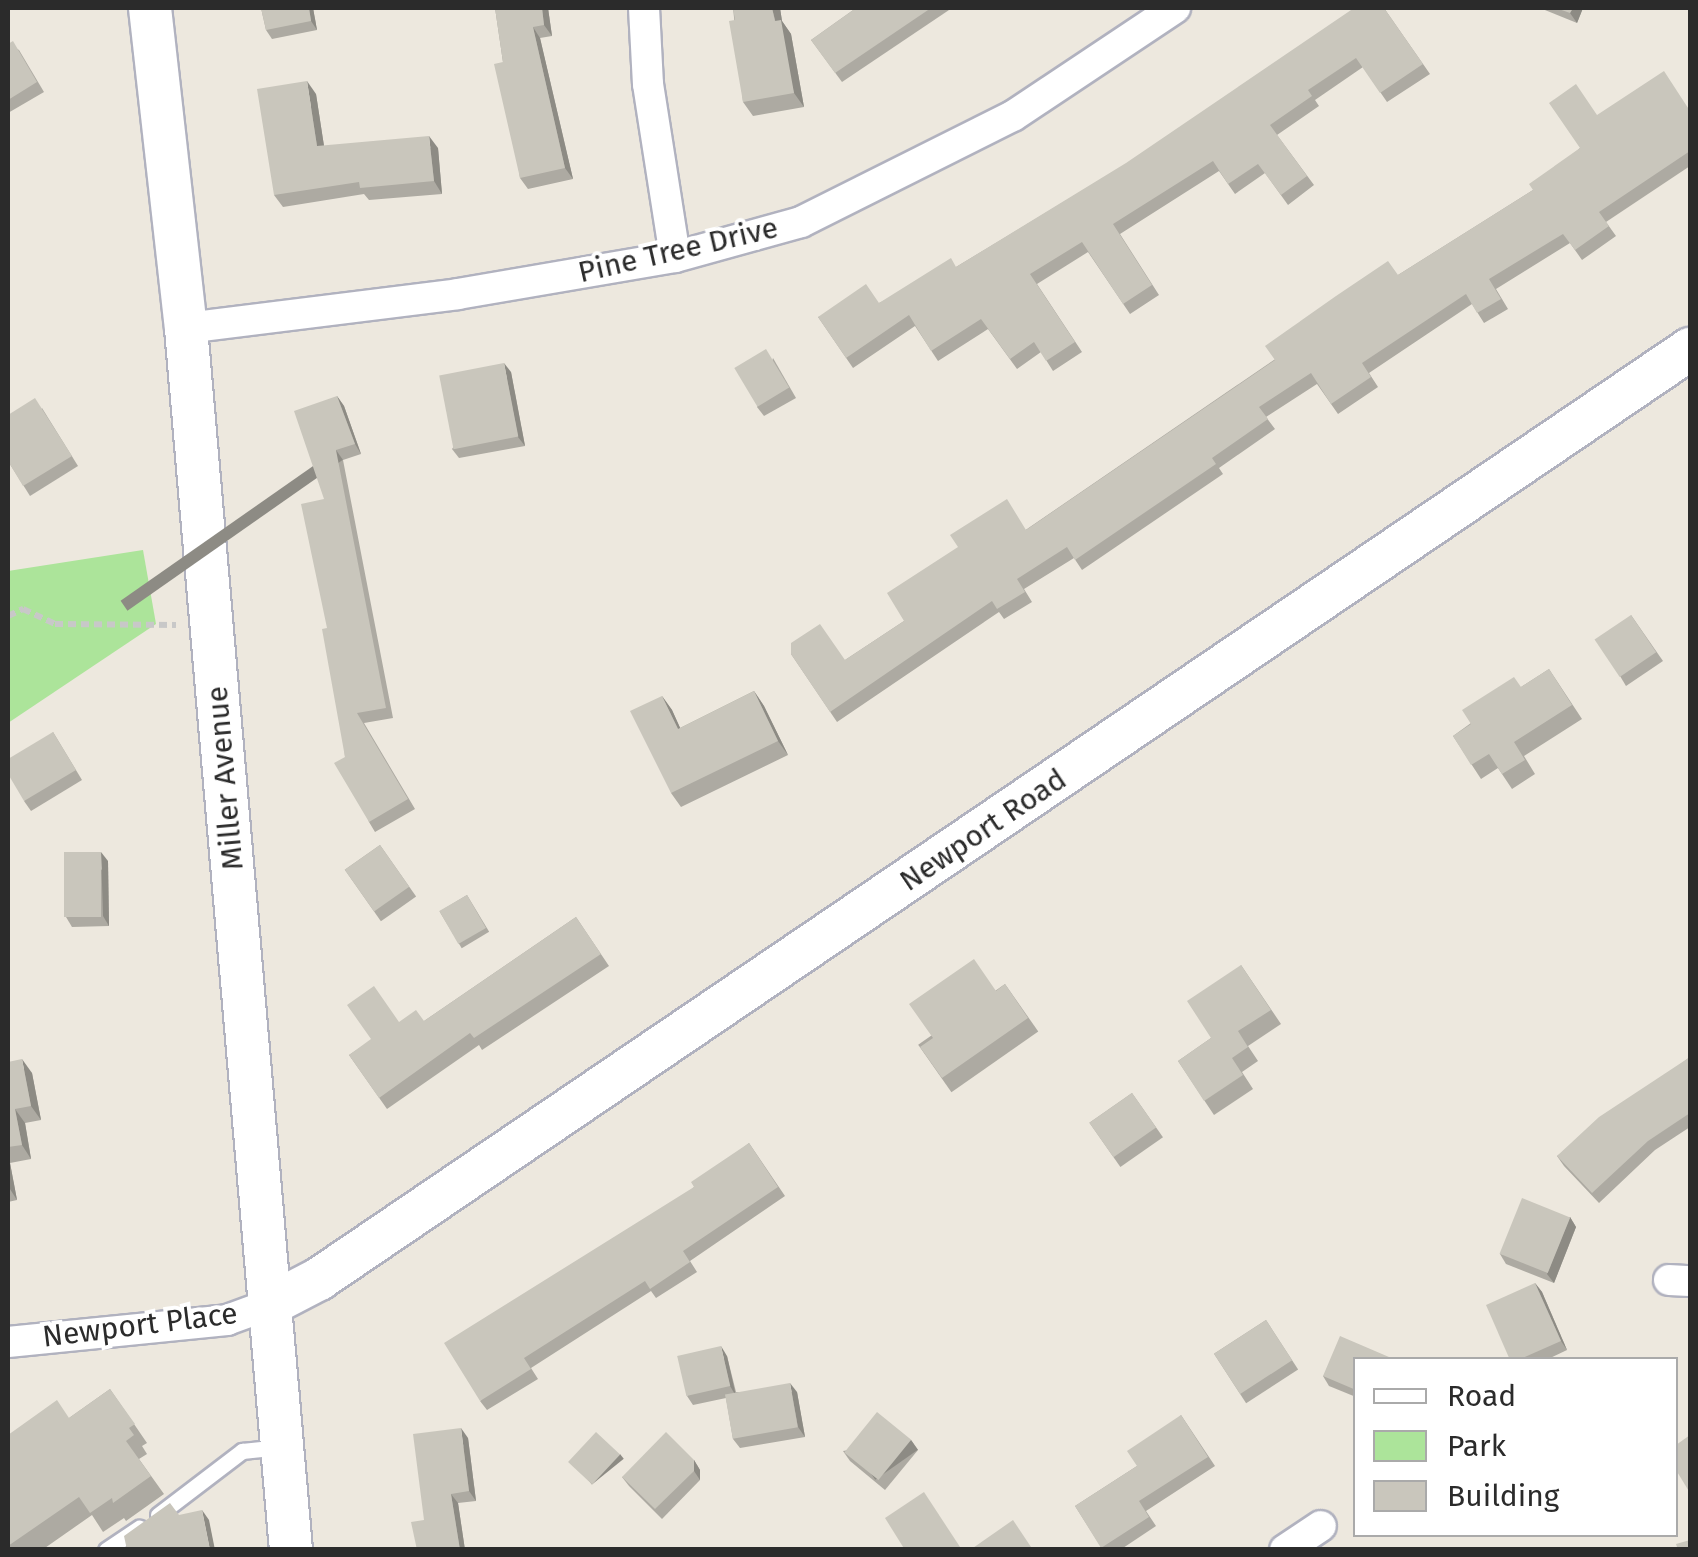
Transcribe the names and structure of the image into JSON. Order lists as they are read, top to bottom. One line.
{"streets":{"street":["Pine Tree Drive","Miller Avenue","Newport Road","Newport Place"]},"crossings":[["Pine Tree Drive","Miller Avenue"],["Miller Avenue","Newport Road"],["Miller Avenue","Newport Place"],["Newport Road","Newport Place"]],"legend":["Road","Park","Building"]}
